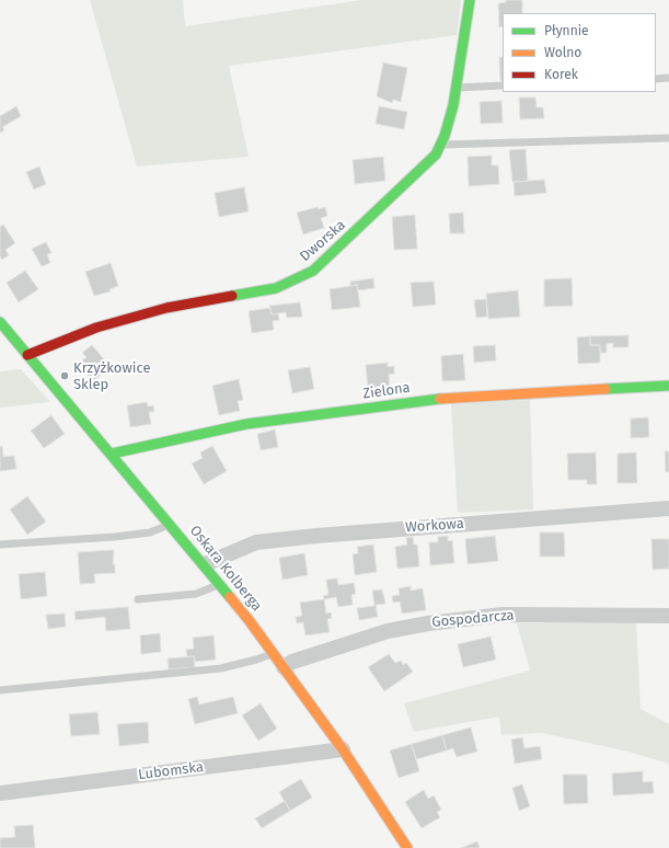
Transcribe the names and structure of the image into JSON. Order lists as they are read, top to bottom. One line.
{"streets":{"street":["Dworska","Zielona","Workowa","Oskara Kolberga","Gospodarcza","Lubomska"]},"crossings":[["Dworska","Oskara Kolberga"],["Zielona","Oskara Kolberga"],["Workowa","Oskara Kolberga"],["Oskara Kolberga","Gospodarcza"],["Oskara Kolberga","Lubomska"]],"places":["Krzyżkowice Sklep"],"legend":["Płynnie","Wolno","Korek"]}
